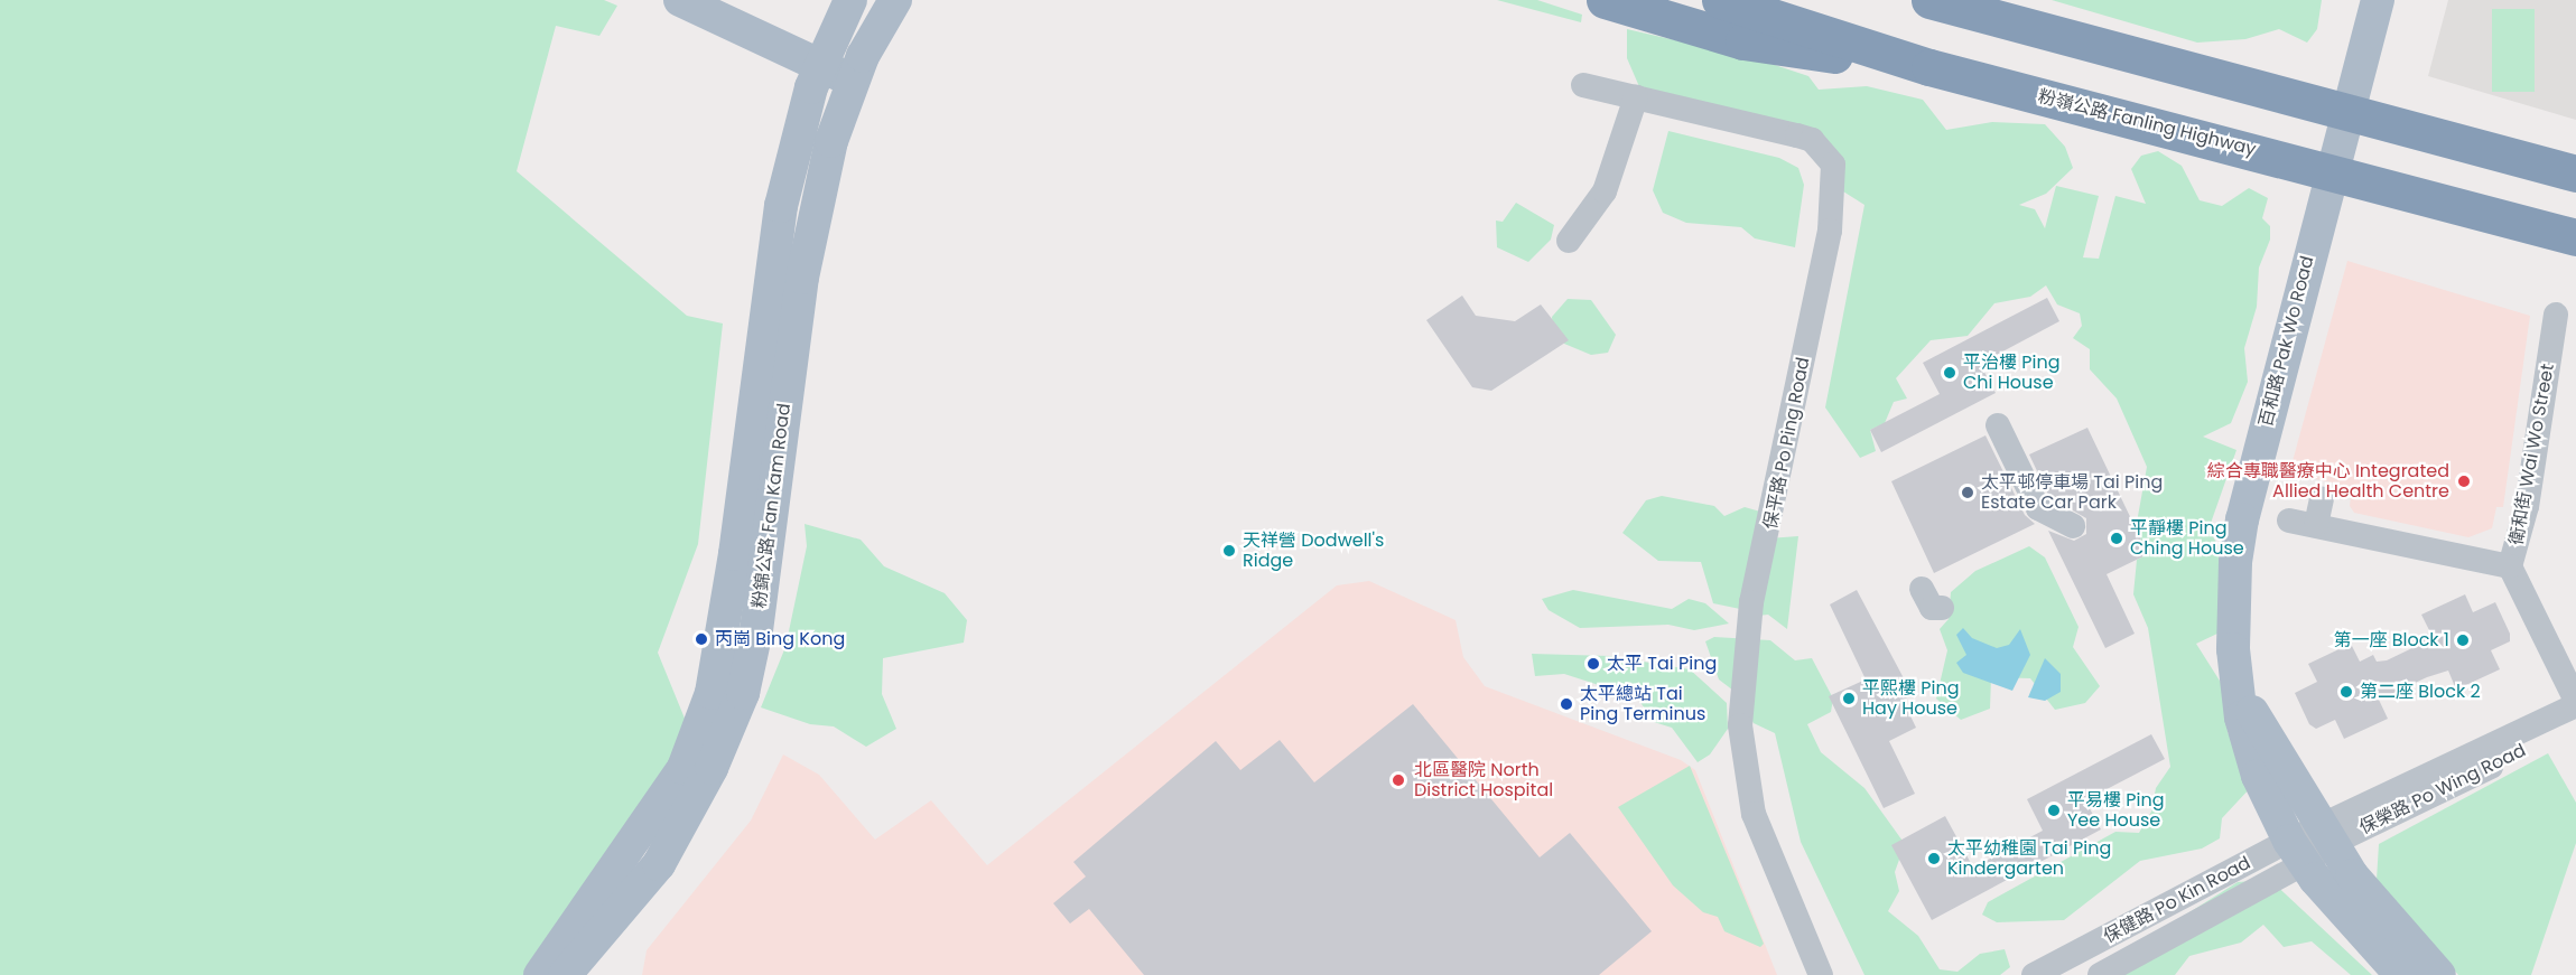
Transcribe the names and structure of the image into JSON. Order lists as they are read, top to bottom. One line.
{"streets":{"highway":["粉嶺公路 Fanling Highway"],"main road":["百和路 Pak Wo Road","粉錦公路 Fan Kam Road"],"street":["保平路 Po Ping Road","衛和街 Wai Wo Street","保榮路 Po Wing Road","保健路 Po Kin Road"]},"crossings":[["百和路 Pak Wo Road","保榮路 Po Wing Road"],["百和路 Pak Wo Road","保健路 Po Kin Road"],["保榮路 Po Wing Road","保健路 Po Kin Road"]],"places":["平治樓 Ping Chi House","綜合專職醫療中心 Integrated Allied Health Centre","太平邨停車場 Tai Ping Estate Car Park","平靜樓 Ping Ching House","天祥營 Dodwell's Ridge","丙崗 Bing Kong","第一座 Block 1","太平 Tai Ping","第二座 Block 2","平熙樓 Ping Hay House","太平總站 Tai Ping Terminus","北區醫院 North District Hospital","平易樓 Ping Yee House","太平幼稚園 Tai Ping Kindergarten"]}
